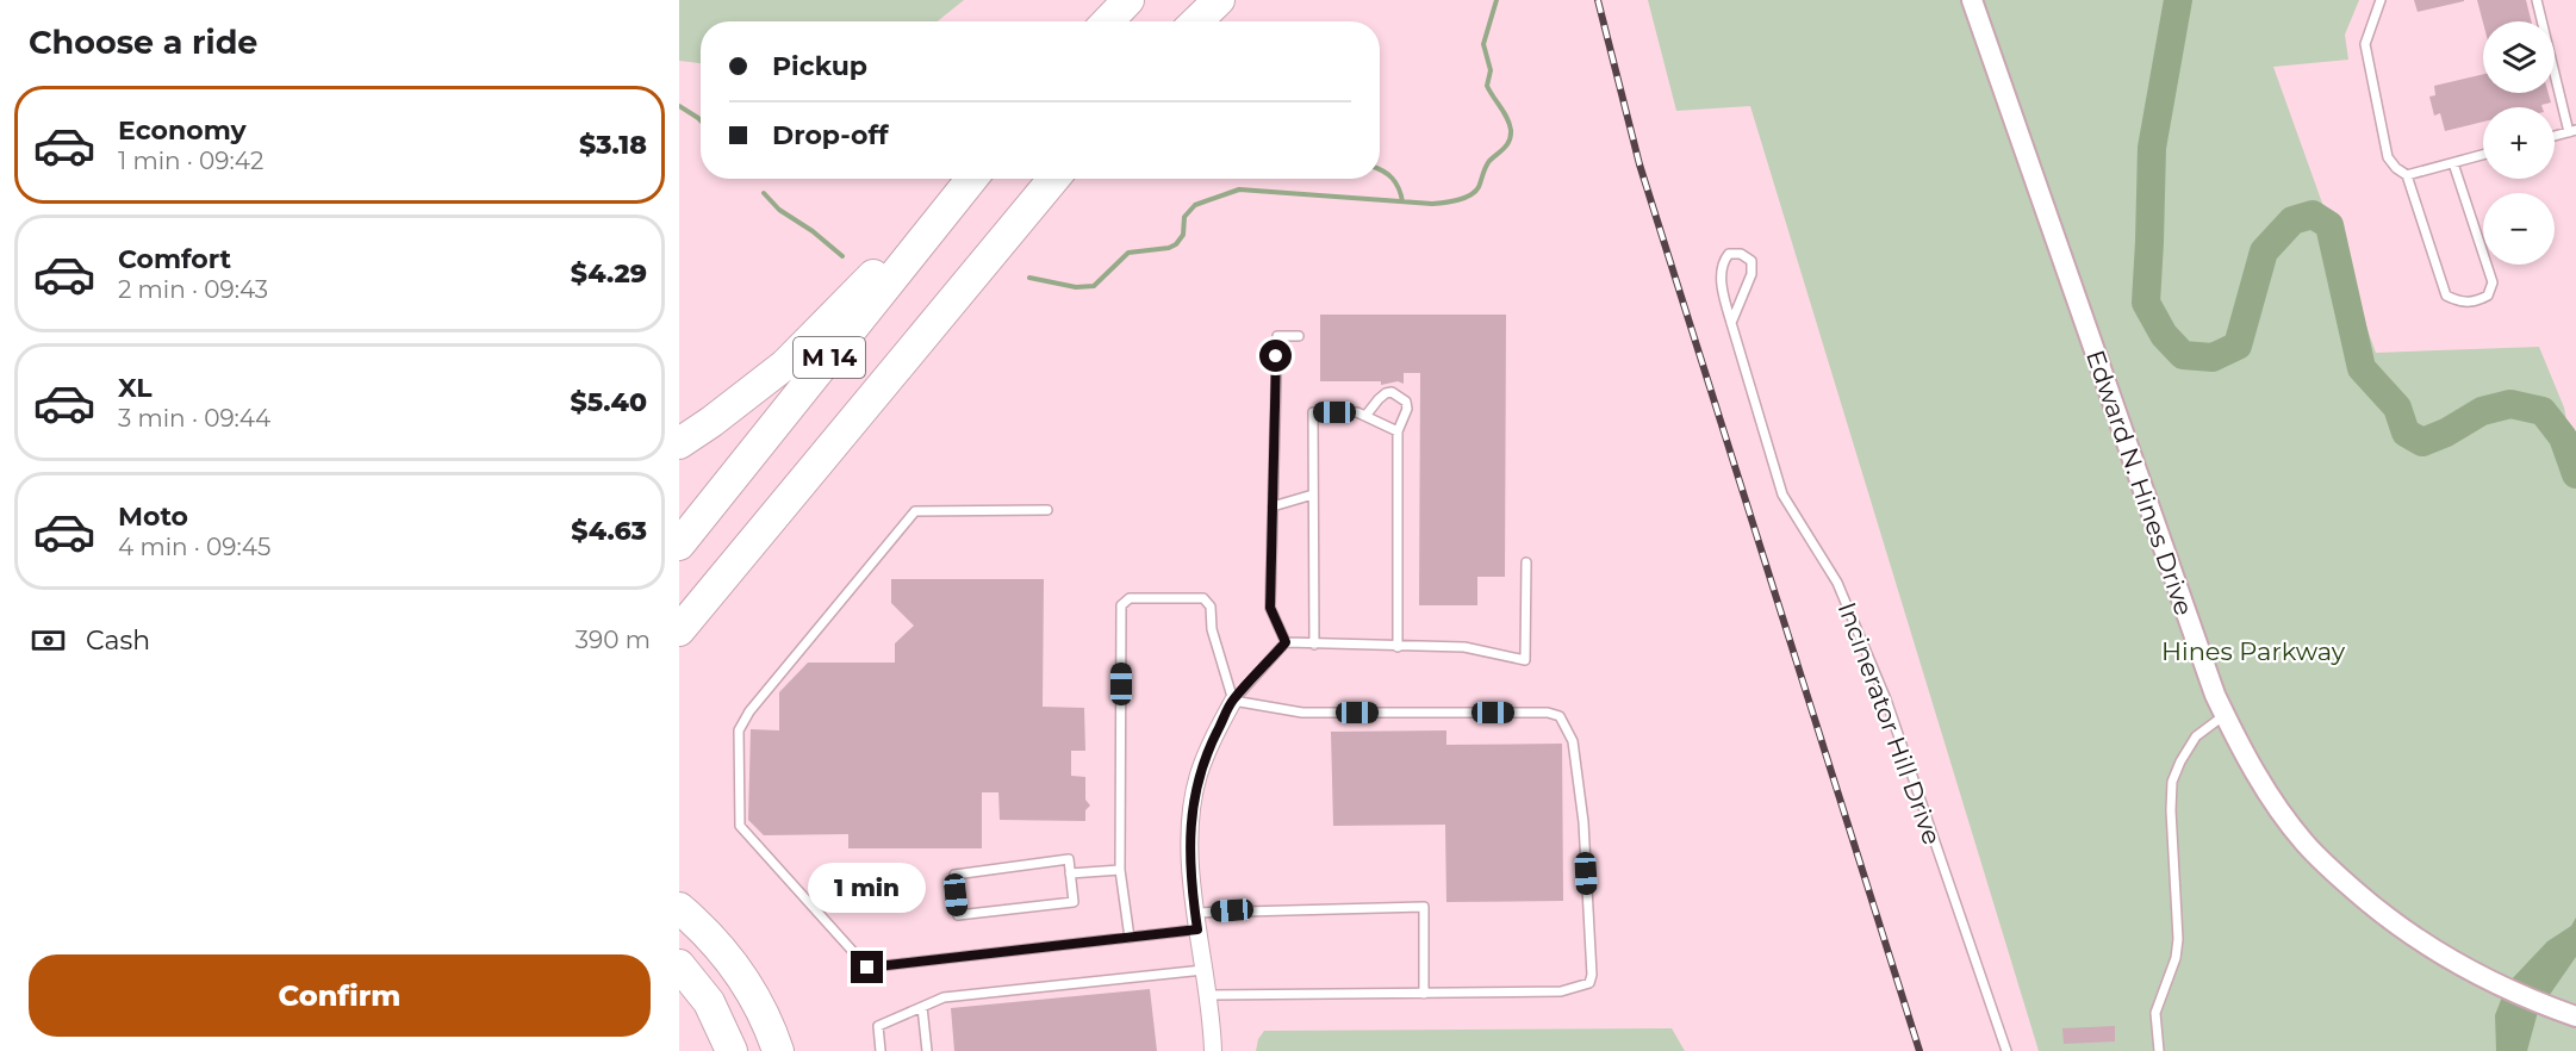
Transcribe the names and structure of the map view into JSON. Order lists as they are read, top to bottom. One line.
{"streets":{"highway":["M 14"],"street":["Edward N. Hines Drive"],"lane":["Incinerator Hill Drive"]},"parks":["Hines Parkway"],"page":{"heading":"Choose a ride","map_buttons":["+","−"],"banner":["Pickup","Drop-off"],"list":[{"name":"Economy","note":"1 min · 09:42","value":"$3.18"},{"name":"Comfort","note":"2 min · 09:43","value":"$4.29"},{"name":"XL","note":"3 min · 09:44","value":"$5.40"},{"name":"Moto","note":"4 min · 09:45","value":"$4.63"}],"pay":["Cash","390 m"],"bubble":"1 min","buttons":"Confirm"}}
